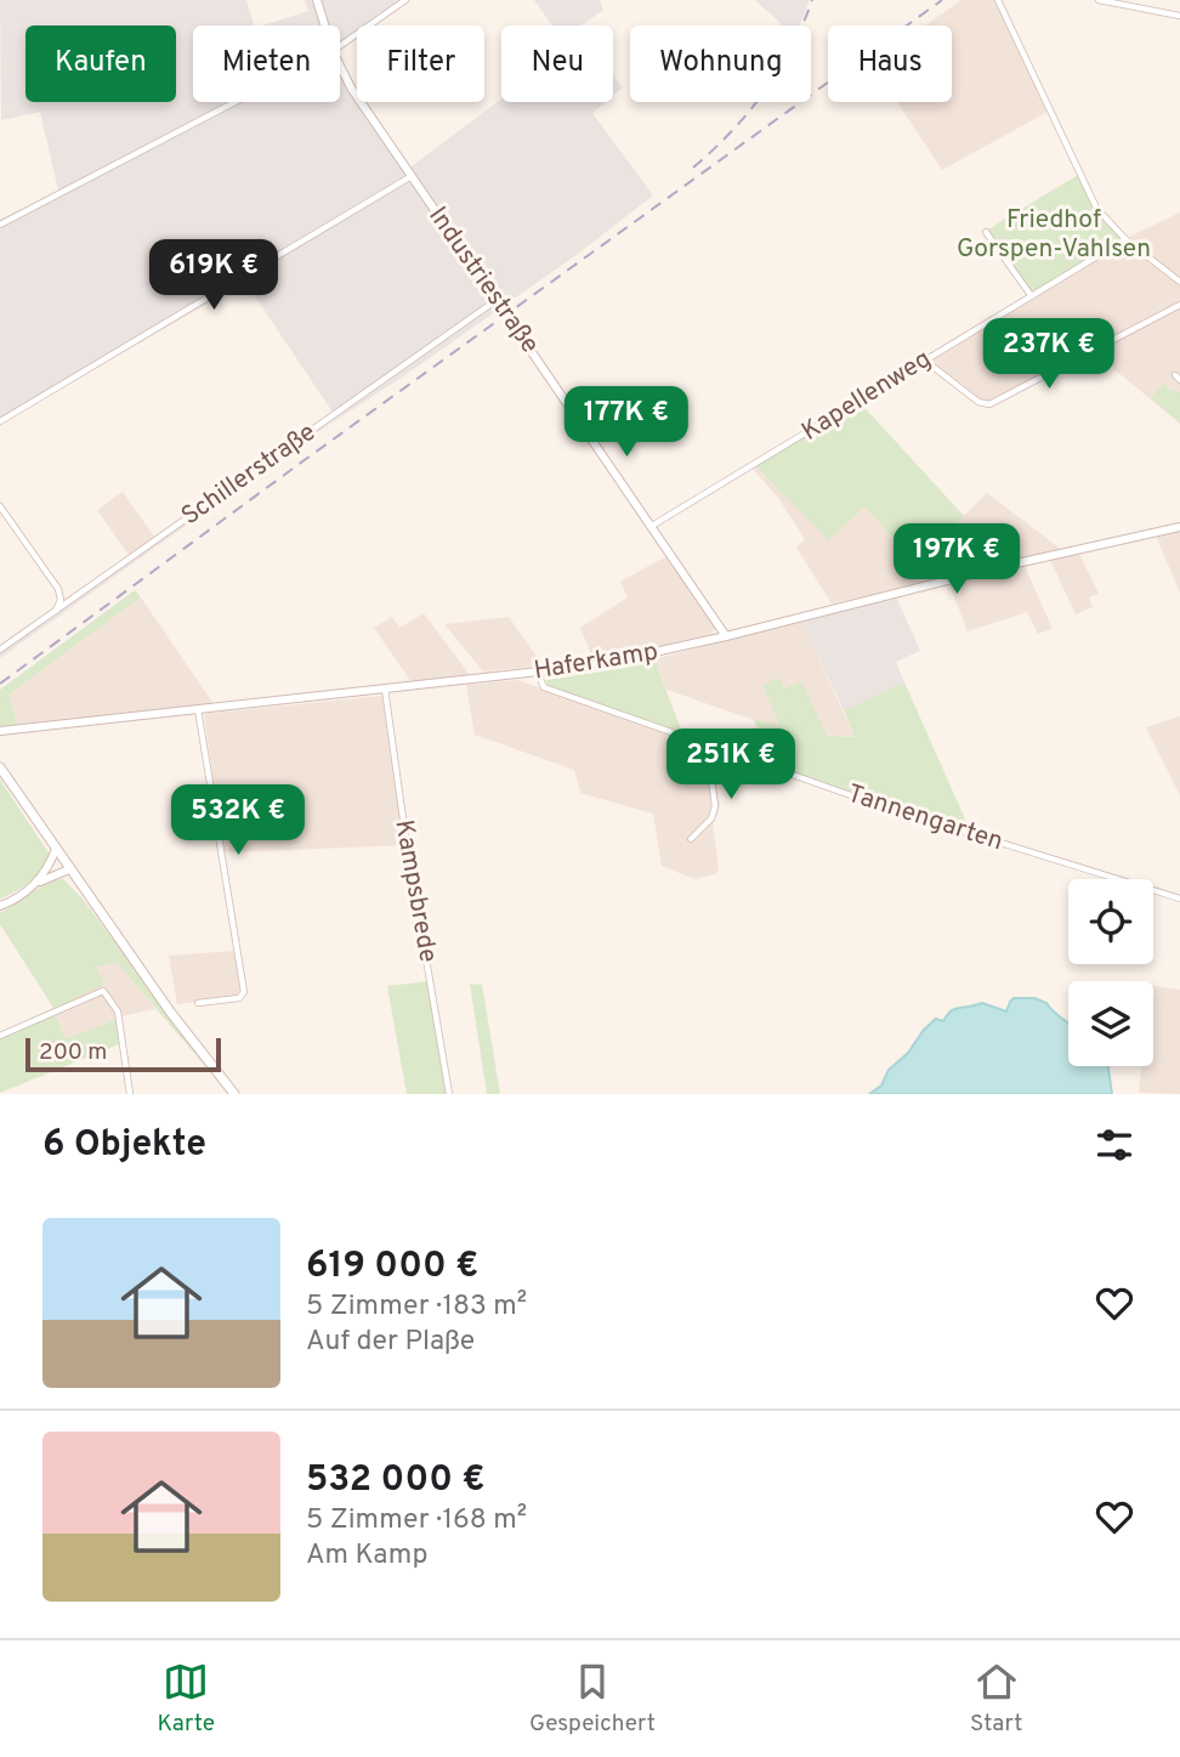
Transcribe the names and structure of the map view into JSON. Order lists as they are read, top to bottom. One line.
{"streets":{"street":["Industriestraße","Kapellenweg","Schillerstraße","Haferkamp","Tannengarten","Kampsbrede"]},"crossings":[["Industriestraße","Kapellenweg"],["Industriestraße","Schillerstraße"],["Industriestraße","Haferkamp"],["Haferkamp","Tannengarten"],["Haferkamp","Kampsbrede"]],"parks":["Friedhof Gorspen-Vahlsen"],"scale_bar":"200 m","page":{"chip":["Kaufen","Mieten","Filter","Neu","Wohnung","Haus"],"price":["619K €","237K €","177K €","197K €","251K €","532K €"],"scale":"200 m","heading":"6 Objekte","list":[{"name":"619 000 €","note":"5 Zimmer · 183 m² · Auf der Plaße"},{"name":"532 000 €","note":"5 Zimmer · 168 m² · Am Kamp"}],"tabs":["Karte","Gespeichert","Start"]}}
